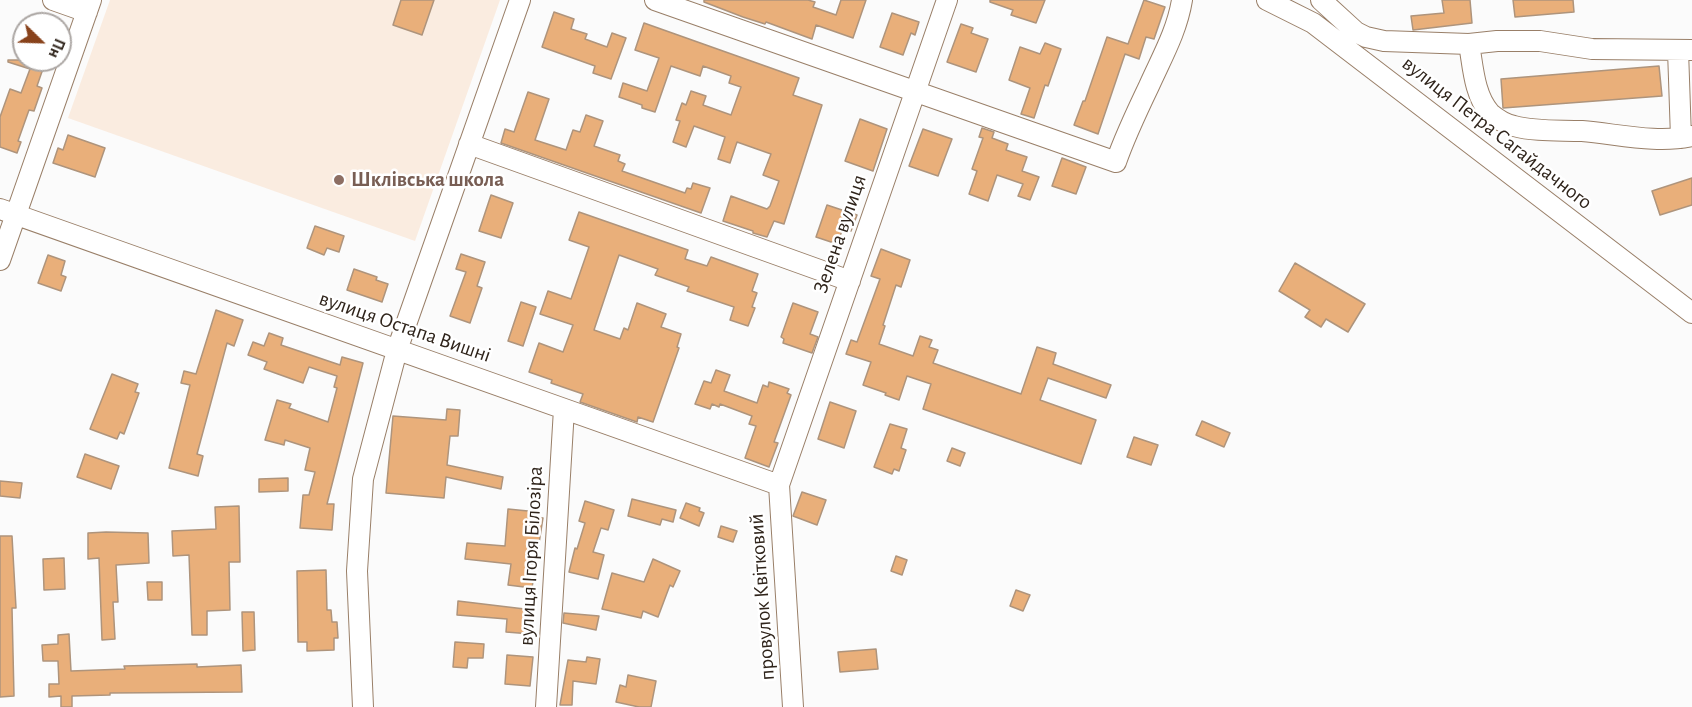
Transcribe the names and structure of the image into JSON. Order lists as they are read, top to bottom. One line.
{"streets":{"street":["вулиця Петра Сагайдачного","Зелена вулиця","вулиця Остапа Вишні","вулиця Ігоря Білозіра","провулок Квітковий"]},"crossings":[["Зелена вулиця","вулиця Остапа Вишні"],["Зелена вулиця","провулок Квітковий"],["вулиця Остапа Вишні","вулиця Ігоря Білозіра"],["вулиця Остапа Вишні","провулок Квітковий"]],"places":["Шклівська школа"],"north":"bottom right"}
